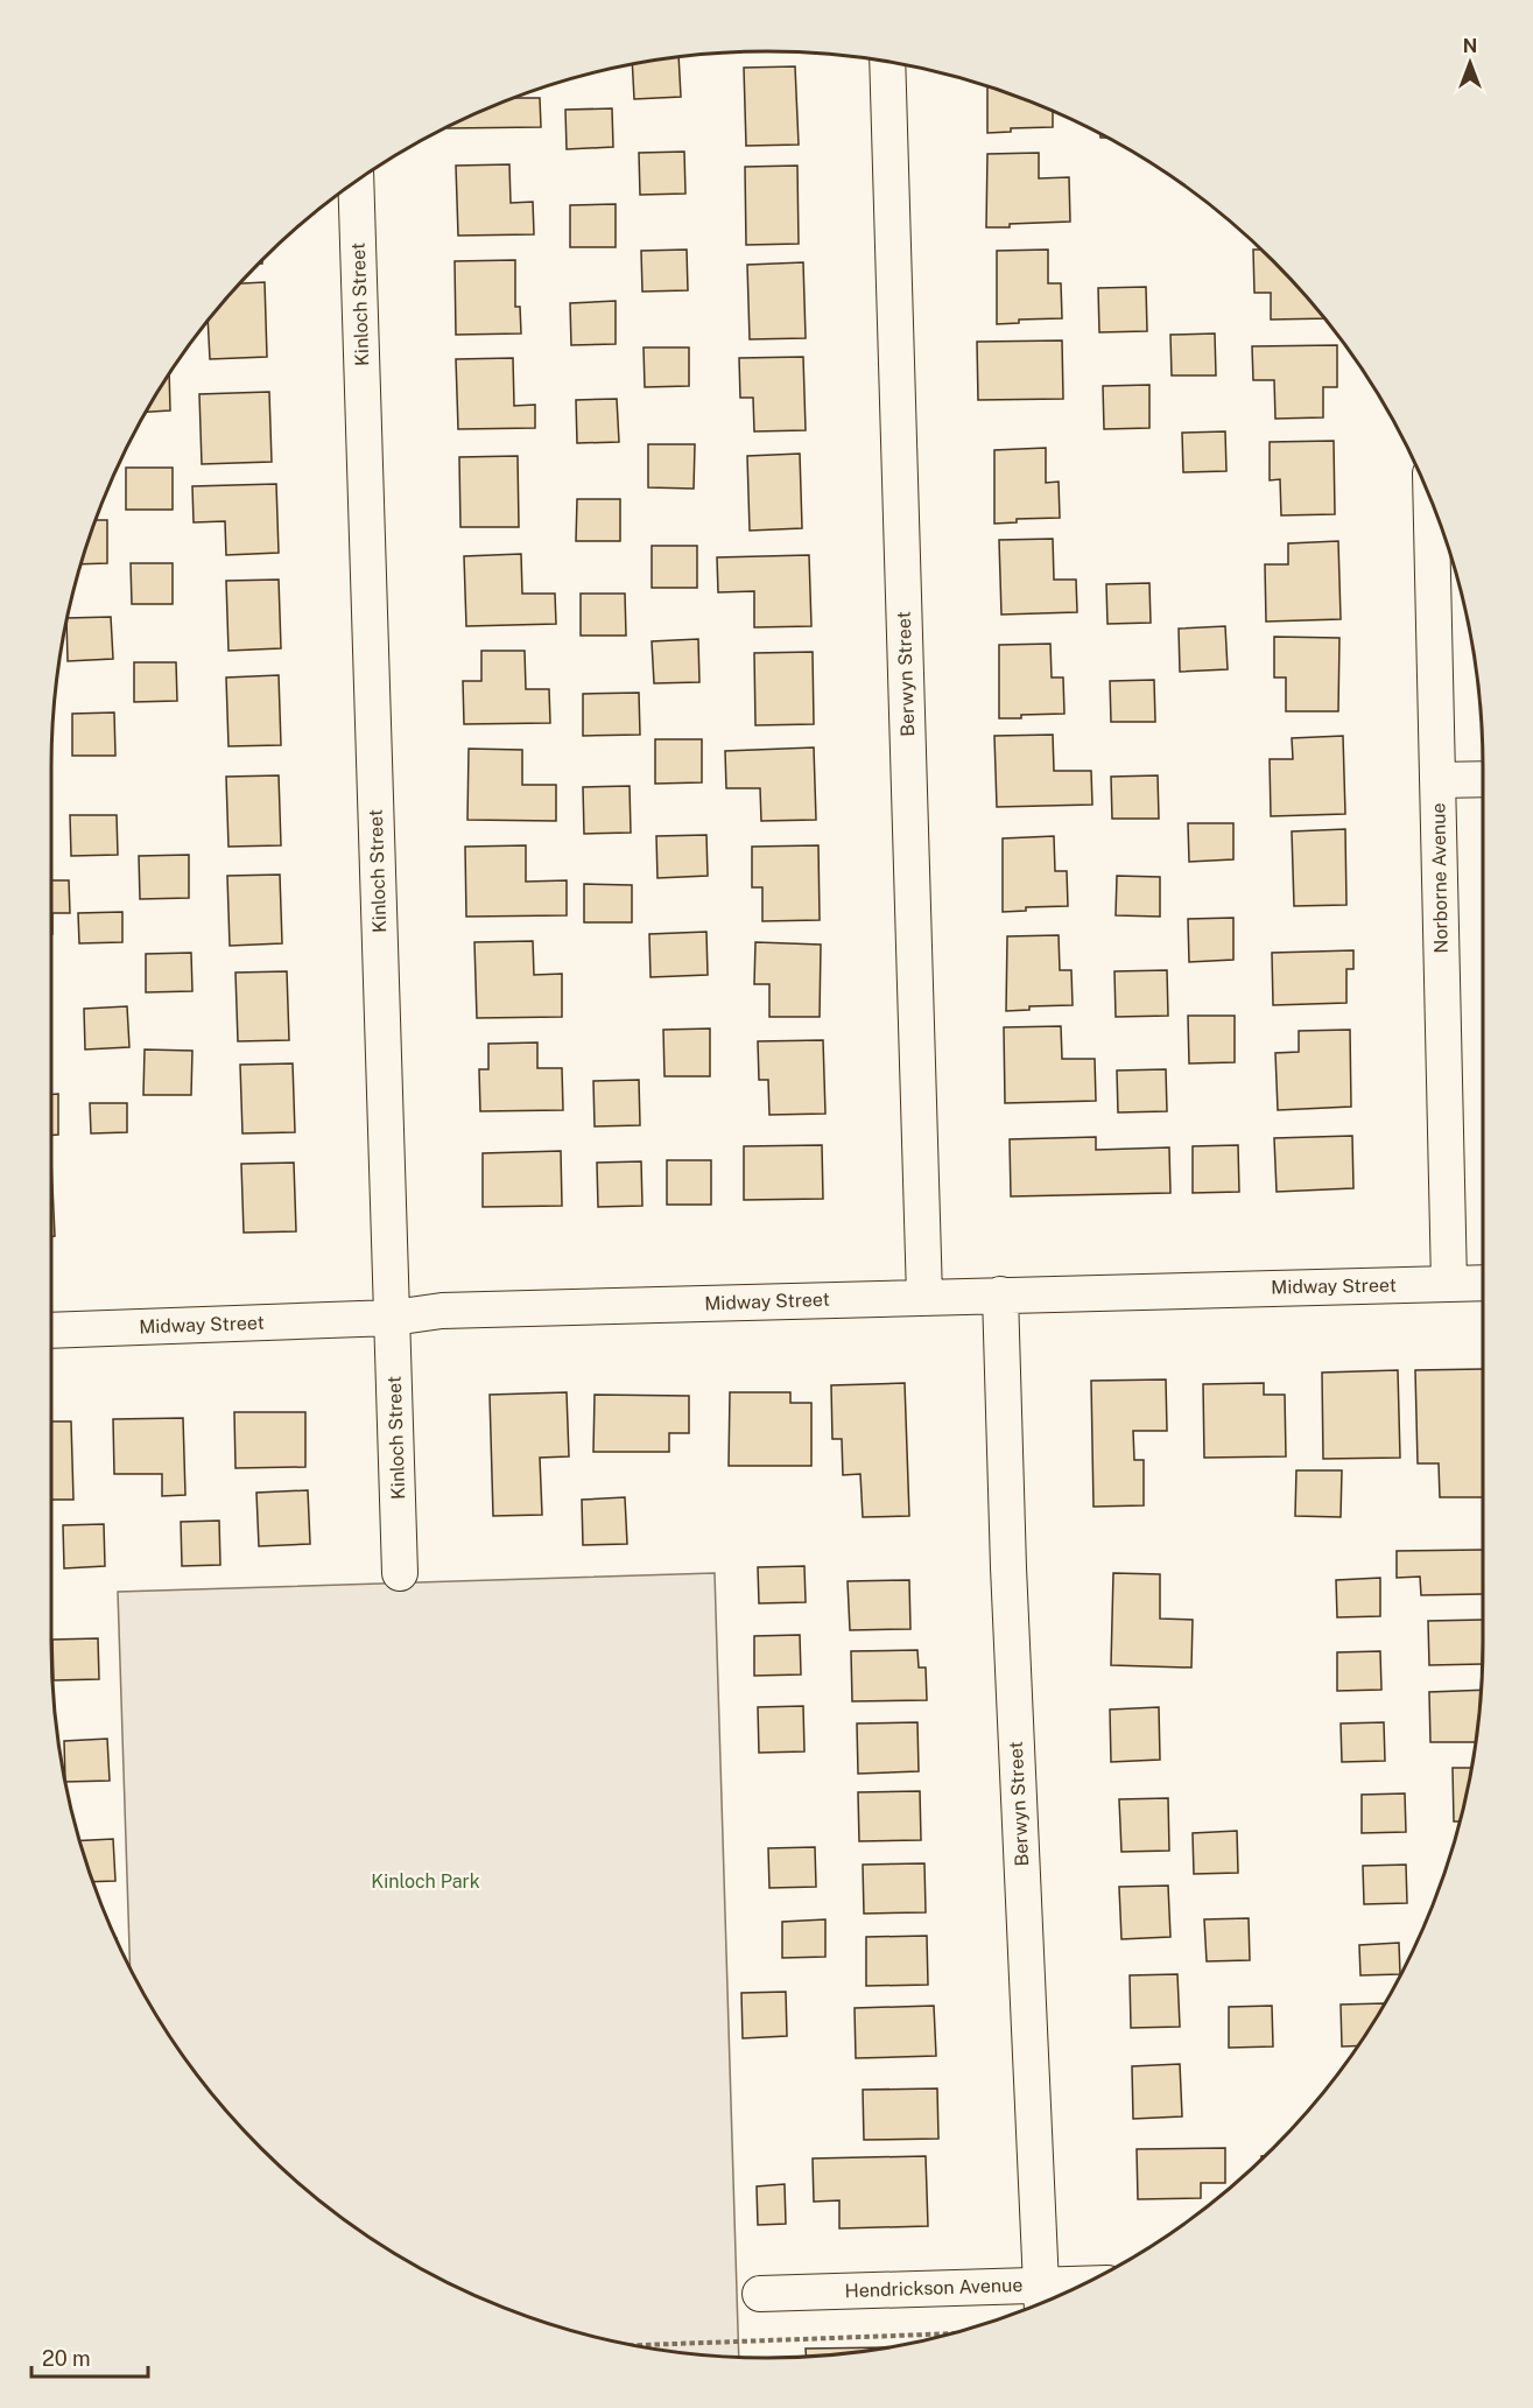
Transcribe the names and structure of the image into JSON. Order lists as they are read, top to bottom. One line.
{"streets":{"street":["Kinloch Street","Berwyn Street","Norborne Avenue","Midway Street","Hendrickson Avenue"]},"crossings":[["Kinloch Street","Midway Street"],["Berwyn Street","Midway Street"],["Berwyn Street","Hendrickson Avenue"],["Norborne Avenue","Midway Street"]],"parks":["Kinloch Park"],"scale_bar":"20 m","north":"top"}
